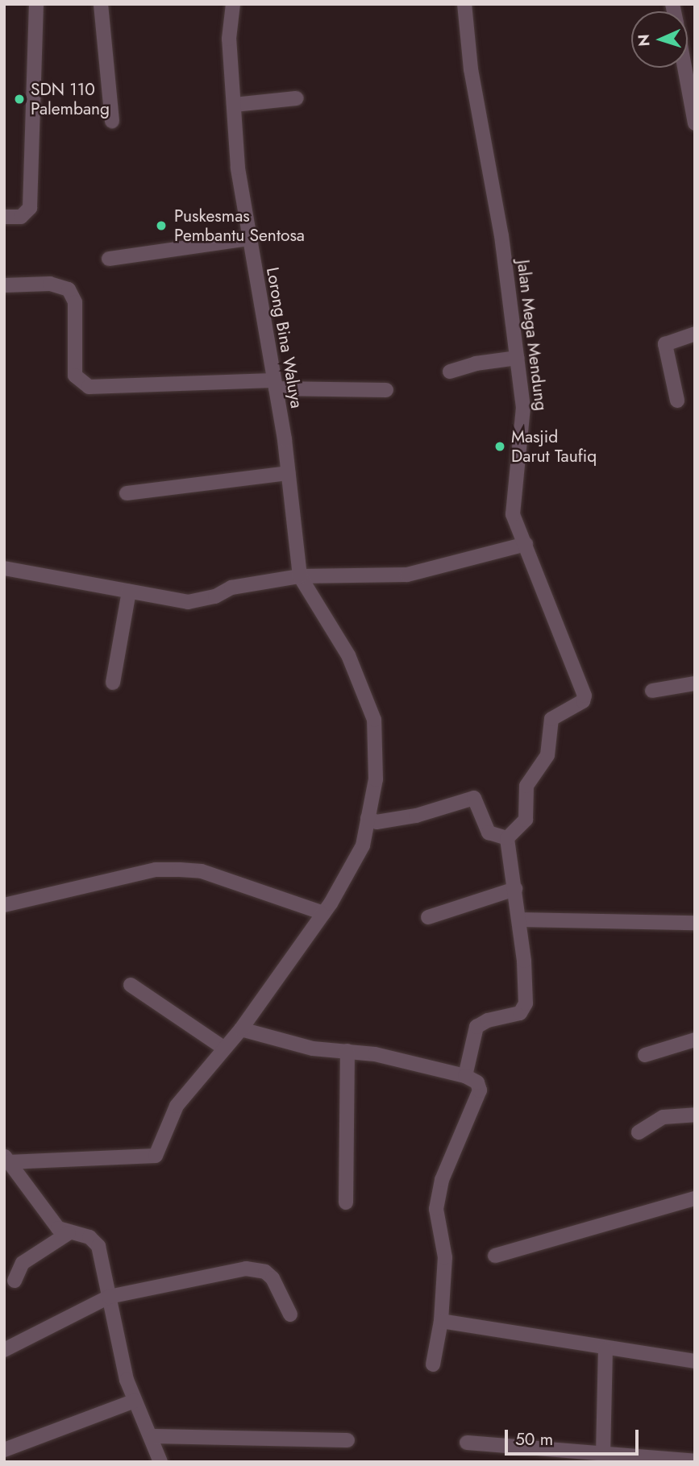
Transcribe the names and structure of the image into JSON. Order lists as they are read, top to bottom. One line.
{"streets":{"street":["Jalan Mega Mendung","Lorong Bina Waluya"]},"places":["SDN 110 Palembang","Puskesmas Pembantu Sentosa","Masjid Darut Taufiq"],"scale_bar":"50 m","north":"left"}
